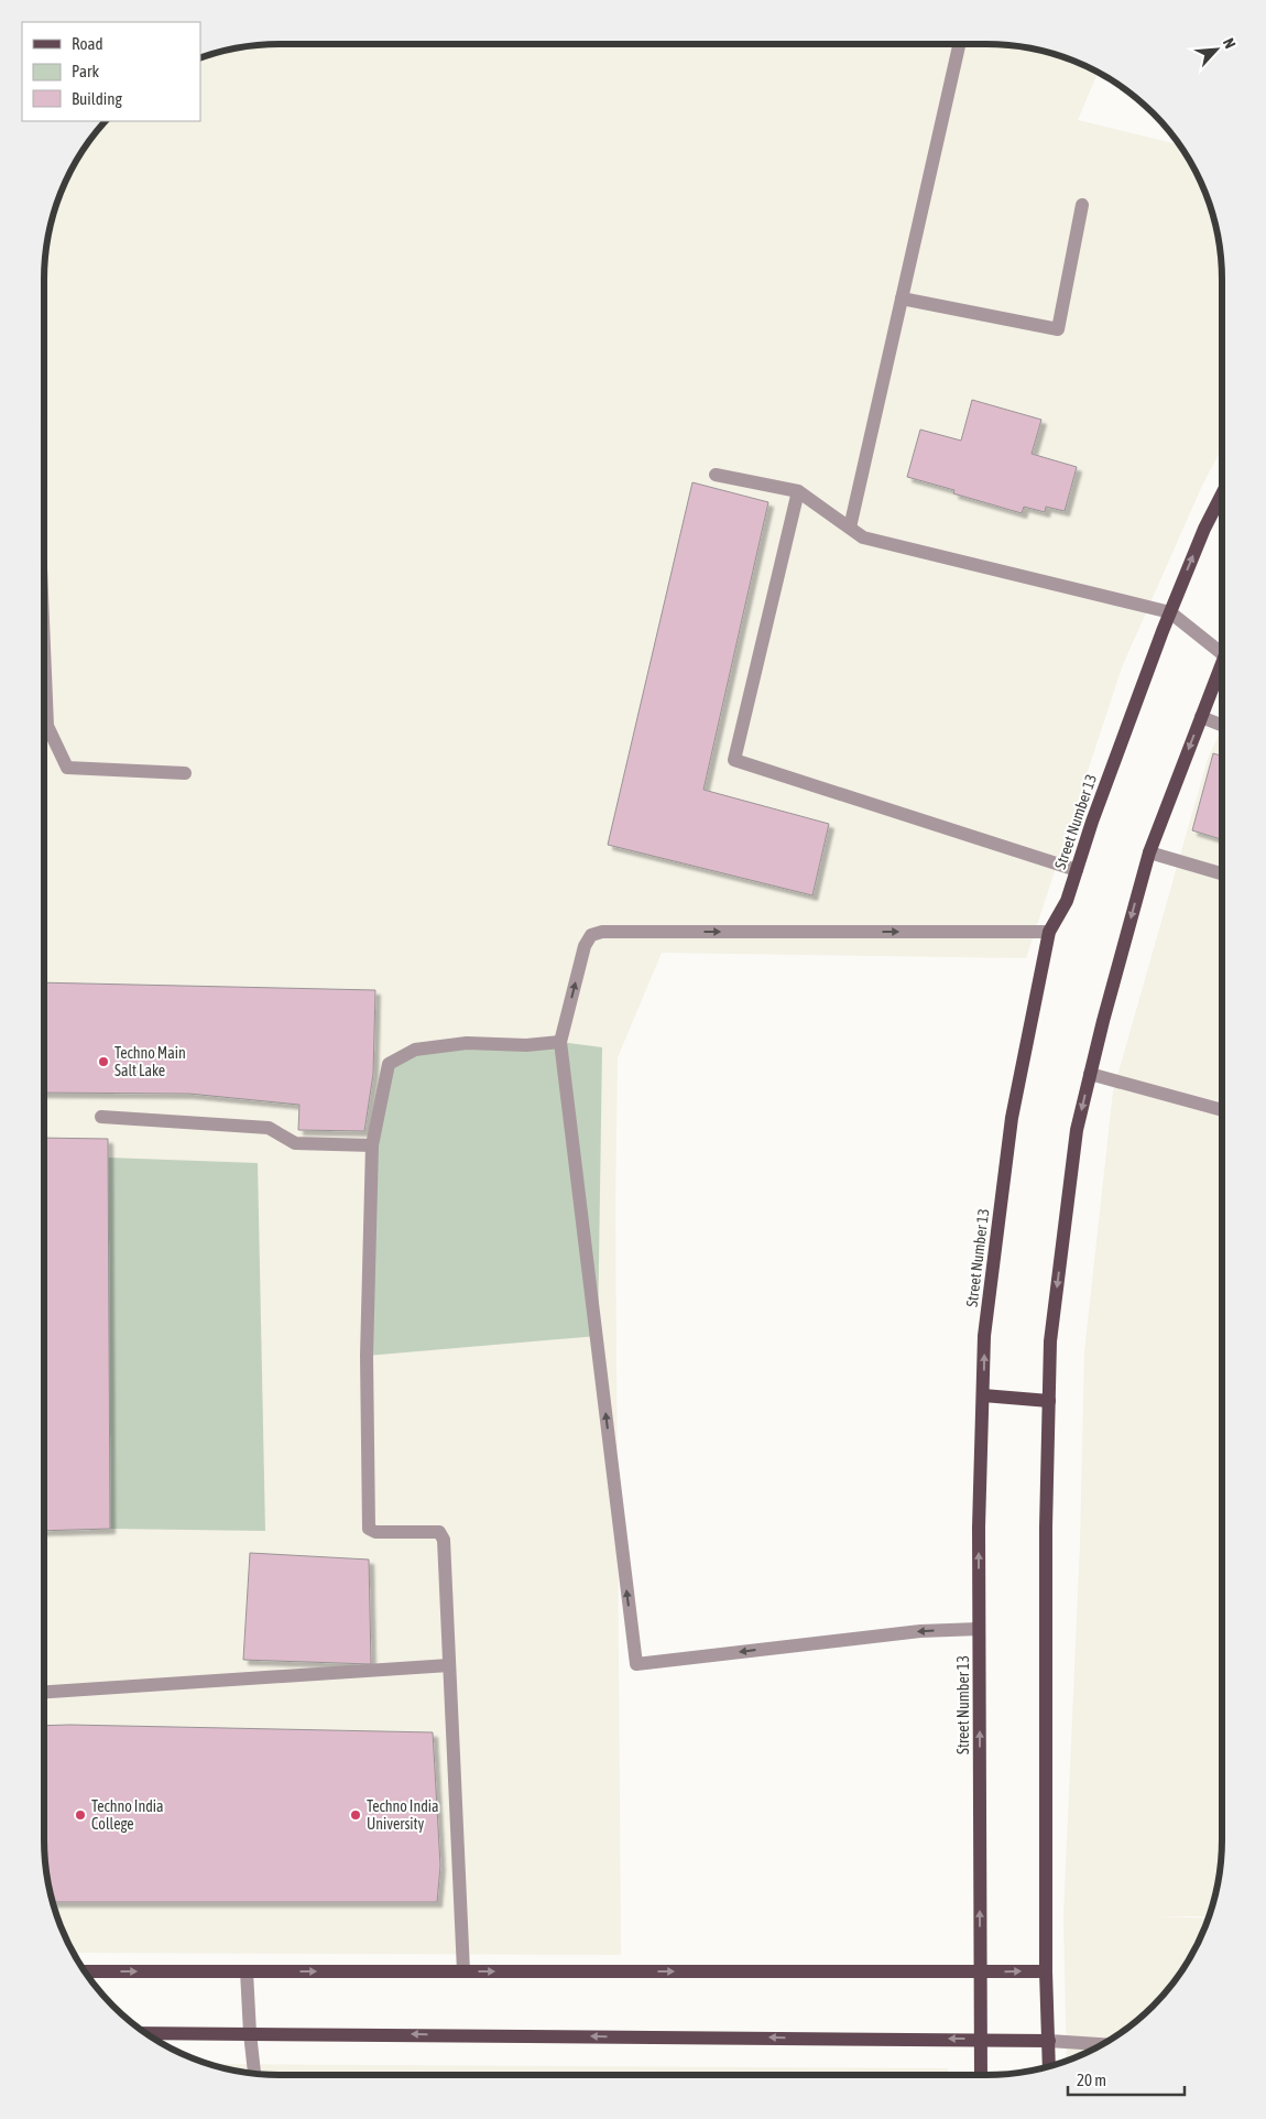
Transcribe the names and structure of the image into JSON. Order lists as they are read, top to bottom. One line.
{"streets":{"main road":["Street Number 13"]},"places":["Techno Main Salt Lake","Techno India College","Techno India University"],"legend":["Road","Park","Building"],"scale_bar":"20 m","north":"top right"}
